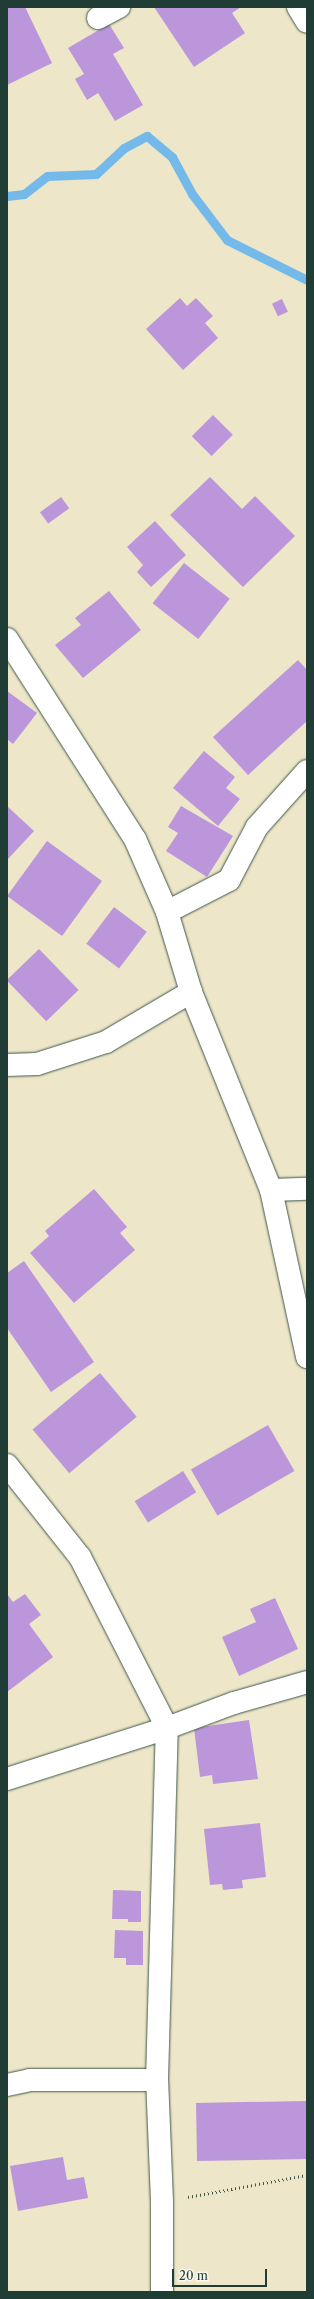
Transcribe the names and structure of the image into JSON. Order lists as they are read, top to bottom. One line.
{"scale_bar":"20 m"}
